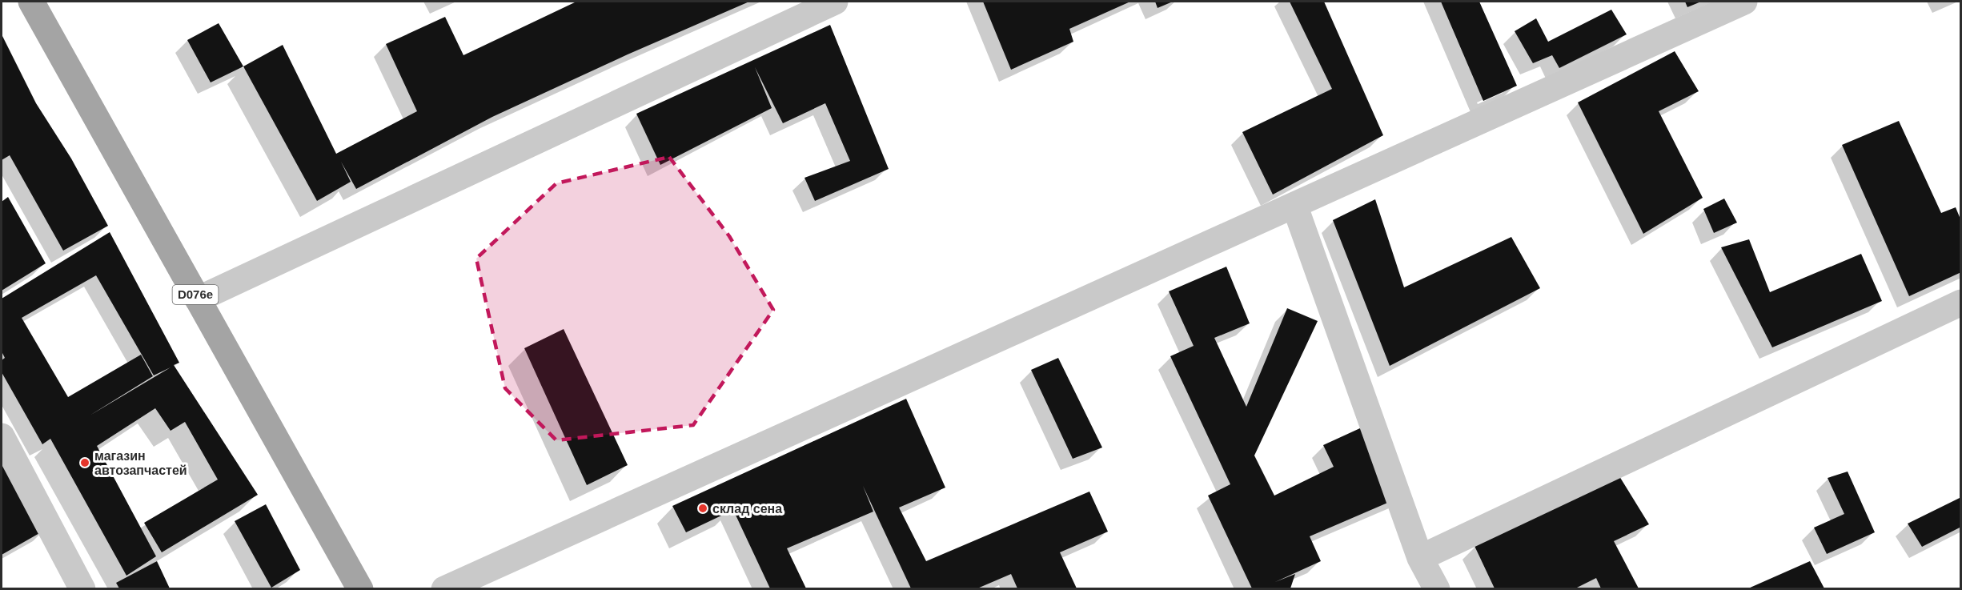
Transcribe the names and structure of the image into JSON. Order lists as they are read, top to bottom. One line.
{"streets":{"main road":["D076e"]},"places":["магазин автозапчастей","склад сена"]}
